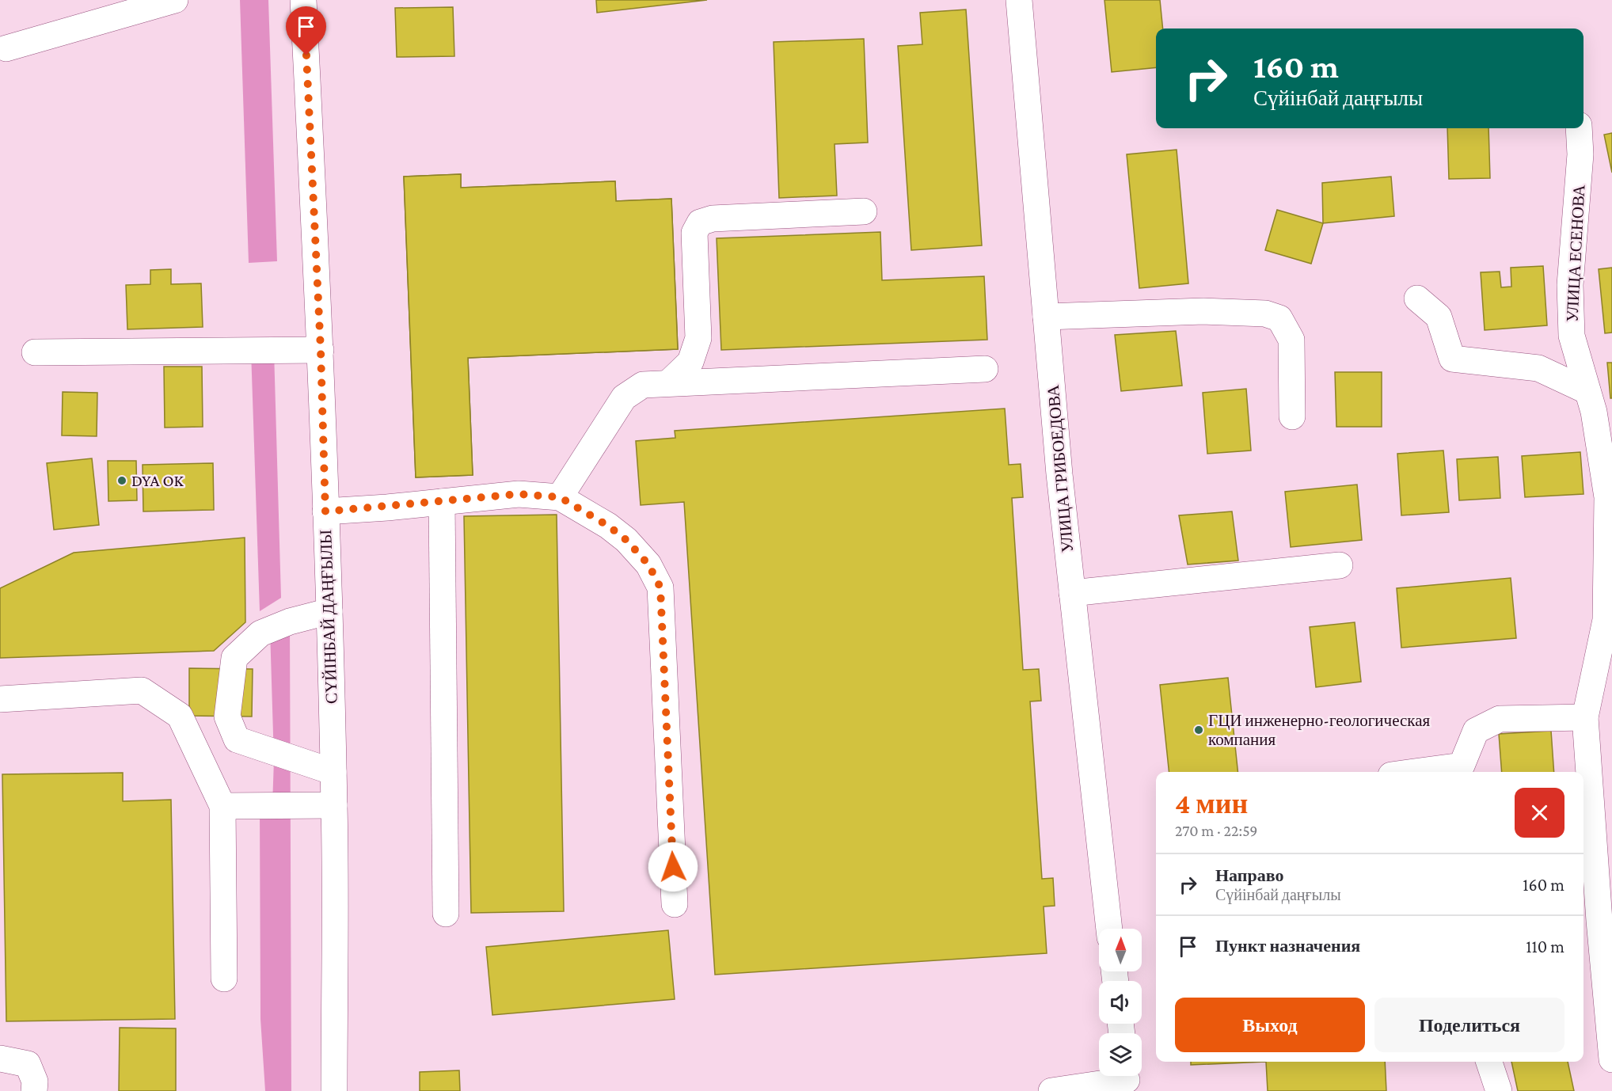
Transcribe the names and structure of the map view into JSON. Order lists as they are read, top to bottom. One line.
{"streets":{"street":["УЛИЦА ЕСЕНОВА","УЛИЦА ГРИБОЕДОВА","СҮЙІНБАЙ ДАҢҒЫЛЫ"]},"places":["DYA OK","ГЦИ инженерно-геологическая компания"],"north":"top","page":{"turn":["160 m","Сүйінбай даңғылы"],"heading":["4 мин","270 m · 22:59"],"list":[{"name":"Направо","note":"Сүйінбай даңғылы","value":"160 m"},{"name":"Пункт назначения","value":"110 m"}],"buttons":["Выход","Поделиться"]}}
